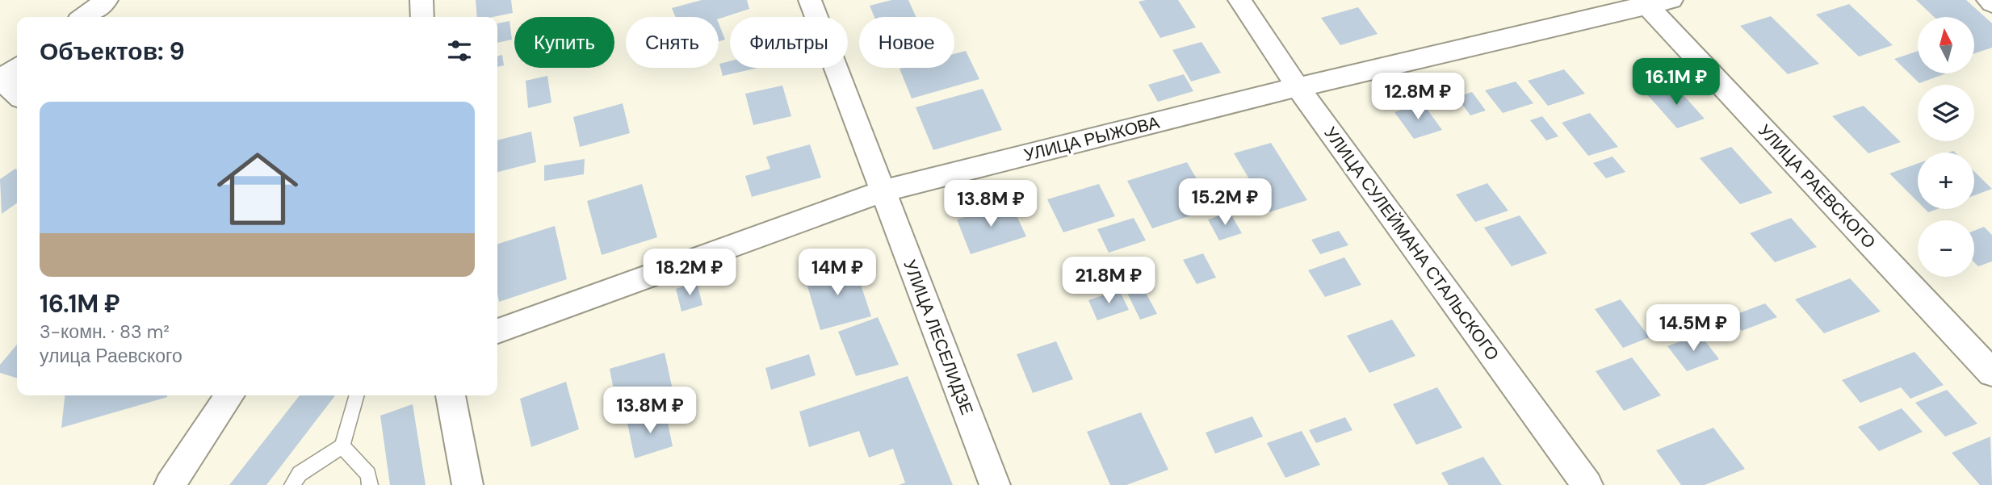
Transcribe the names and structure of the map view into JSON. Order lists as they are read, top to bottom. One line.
{"streets":{"street":["УЛИЦА РЫЖОВА","УЛИЦА РАЕВСКОГО","УЛИЦА СУЛЕЙМАНА СТАЛЬСКОГО","УЛИЦА ЛЕСЕЛИДЗЕ"]},"crossings":[["УЛИЦА РЫЖОВА","УЛИЦА РАЕВСКОГО"],["УЛИЦА РЫЖОВА","УЛИЦА СУЛЕЙМАНА СТАЛЬСКОГО"],["УЛИЦА РЫЖОВА","УЛИЦА ЛЕСЕЛИДЗЕ"]],"north":"top","page":{"map_buttons":["+","−"],"chip":["Купить","Снять","Фильтры","Новое"],"heading":"Объектов: 9","price":["16.1M ₽","12.8M ₽","15.2M ₽","13.8M ₽","18.2M ₽","14M ₽","21.8M ₽","14.5M ₽","13.8M ₽"],"list":[{"name":"16.1M ₽","note":"3-комн. · 83 m² · улица Раевского"}]}}
